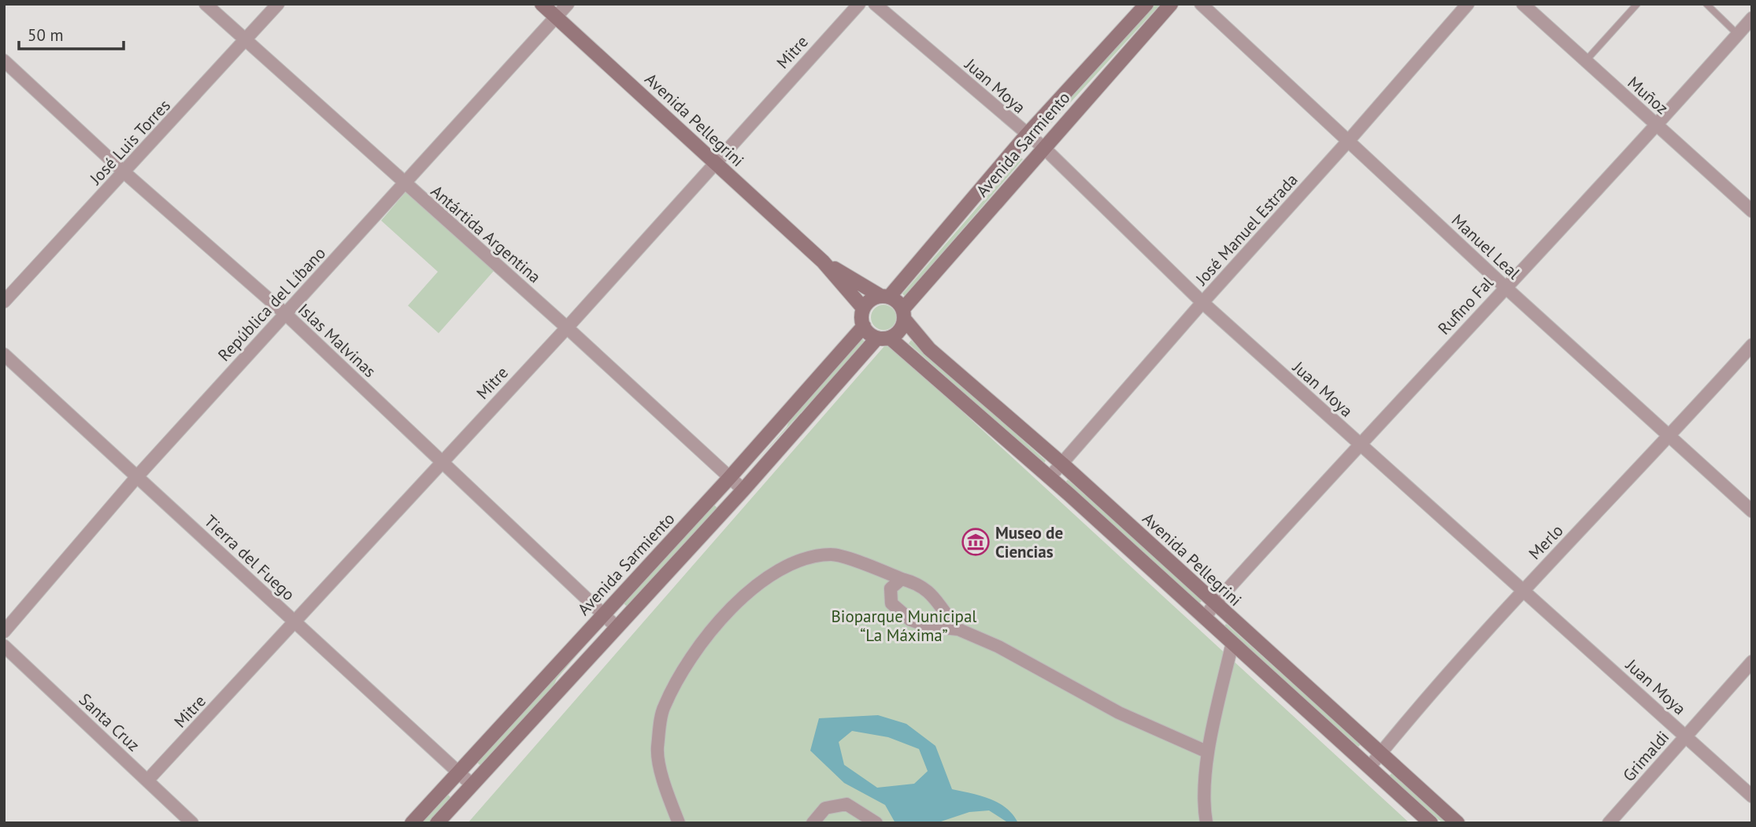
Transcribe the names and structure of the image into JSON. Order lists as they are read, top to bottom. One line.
{"streets":{"main road":["Avenida Pellegrini","Avenida Sarmiento"],"street":["Mitre","Juan Moya","Muñoz","José Luis Torres","José Manuel Estrada","Antártida Argentina","Manuel Leal","República del Líbano","Rufino Fal","Islas Malvinas","Merlo","Tierra del Fuego","Santa Cruz","Grimaldi"]},"crossings":[["Mitre","Avenida Pellegrini"],["Mitre","Antártida Argentina"],["Mitre","Islas Malvinas"],["Mitre","Tierra del Fuego"],["Mitre","Santa Cruz"],["Juan Moya","Avenida Sarmiento"],["Juan Moya","José Manuel Estrada"],["Juan Moya","Rufino Fal"],["Juan Moya","Merlo"],["Juan Moya","Grimaldi"],["Muñoz","Rufino Fal"],["Avenida Pellegrini","Avenida Sarmiento"],["Avenida Pellegrini","José Manuel Estrada"],["Avenida Pellegrini","República del Líbano"],["Avenida Pellegrini","Rufino Fal"],["Avenida Pellegrini","Merlo"],["José Luis Torres","Antártida Argentina"],["José Luis Torres","Islas Malvinas"],["Avenida Sarmiento","Antártida Argentina"],["Avenida Sarmiento","Islas Malvinas"],["Avenida Sarmiento","Tierra del Fuego"],["José Manuel Estrada","Manuel Leal"],["Antártida Argentina","República del Líbano"],["Manuel Leal","Rufino Fal"],["Manuel Leal","Merlo"],["República del Líbano","Islas Malvinas"],["República del Líbano","Tierra del Fuego"]],"parks":["Bioparque Municipal “La Máxima”"],"places":{"museum":["Museo de Ciencias"]},"scale_bar":"50 m"}
